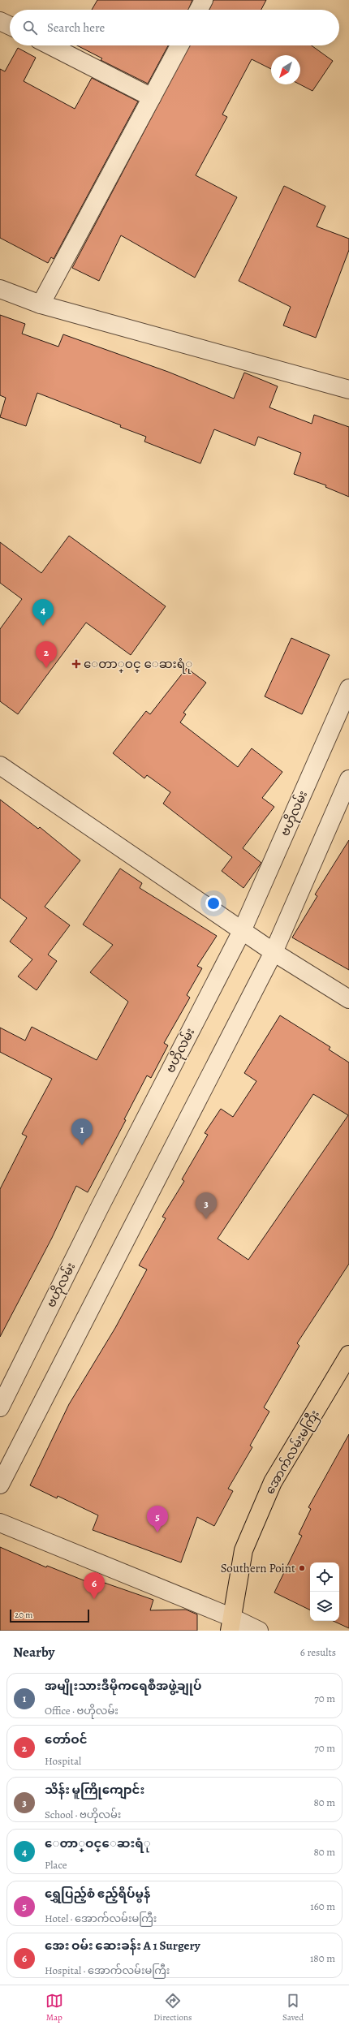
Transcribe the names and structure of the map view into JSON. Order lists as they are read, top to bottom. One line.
{"streets":{"main road":["အောက်လမ်းမကြီး"],"street":["ဗဟိုလမ်း"]},"places":{"health":["ေတာ္ဝင္ ေဆးရံု"],"other":["Southern Point"]},"scale_bar":"20 m","north":"bottom left","page":{"search":"Search here","pins":["4","2","1","3","5","6"],"scale":"20 m","heading":["Nearby","6 results"],"list":[{"mark":"1","name":"အမျိုးသားဒီမိုကရေစီအဖွဲ့ချုပ်","note":"Office · ဗဟိုလမ်း","value":"70 m"},{"mark":"2","name":"တော်ဝင်","note":"Hospital","value":"70 m"},{"mark":"3","name":"သိန်း မူကြိုကျောင်း","note":"School · ဗဟိုလမ်း","value":"80 m"},{"mark":"4","name":"ေတာ္ဝင္ေဆးရံု","note":"Place","value":"80 m"},{"mark":"5","name":"ရွှေပြည့်စံ ဧည့်ရိပ်မွန်","note":"Hotel · အောက်လမ်းမကြီး","value":"160 m"},{"mark":"6","name":"အေး ဝမ်း ဆေးခန်း A 1 Surgery","note":"Hospital · အောက်လမ်းမကြီး","value":"180 m"}],"nav":["Map","Directions","Saved"]}}
